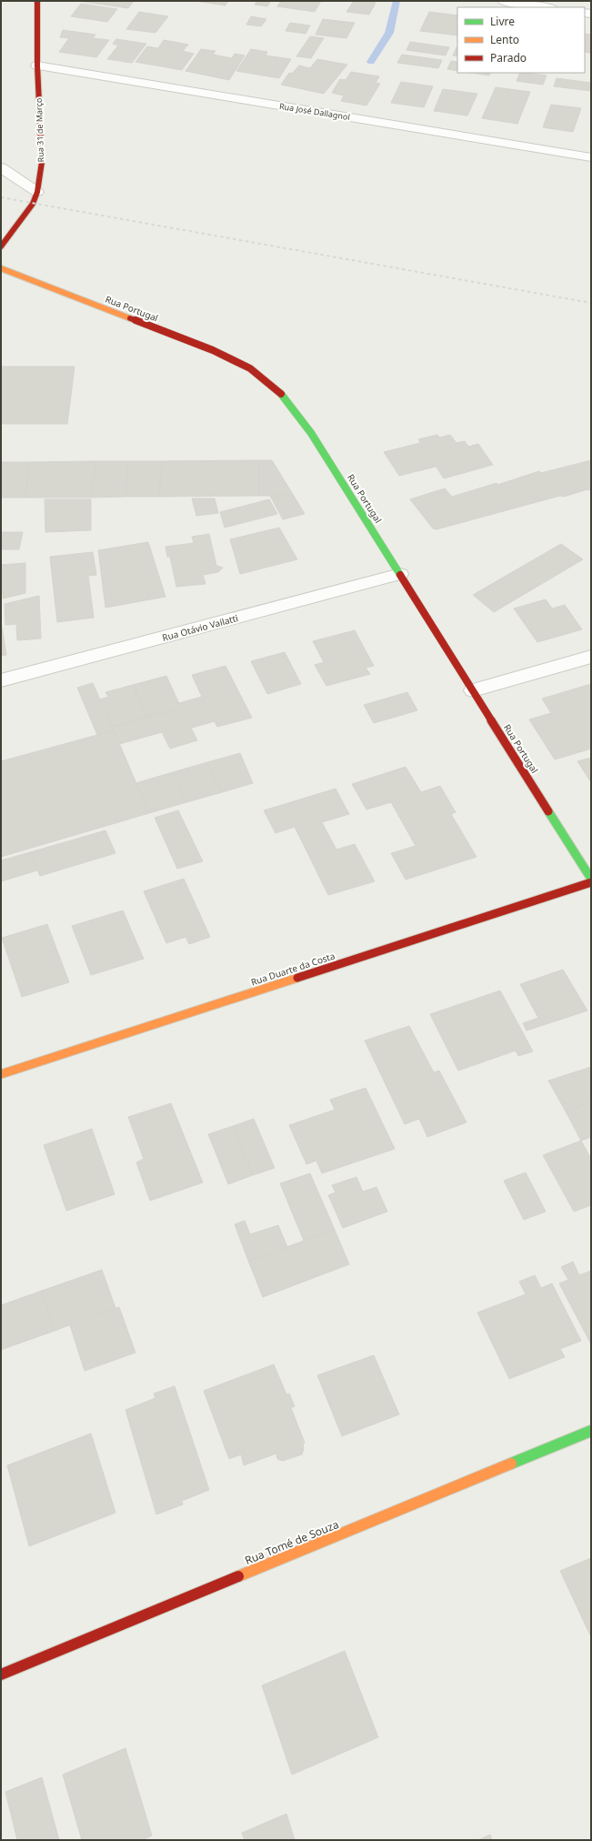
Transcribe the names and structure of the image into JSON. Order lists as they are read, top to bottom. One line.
{"streets":{"street":["Rua José Dallagnol","Rua 31 de Março","Rua Portugal","Rua Otávio Vailatti","Rua Duarte da Costa","Rua Tomé de Souza"]},"crossings":[["Rua José Dallagnol","Rua 31 de Março"],["Rua Portugal","Rua Otávio Vailatti"]],"legend":["Livre","Lento","Parado"]}
